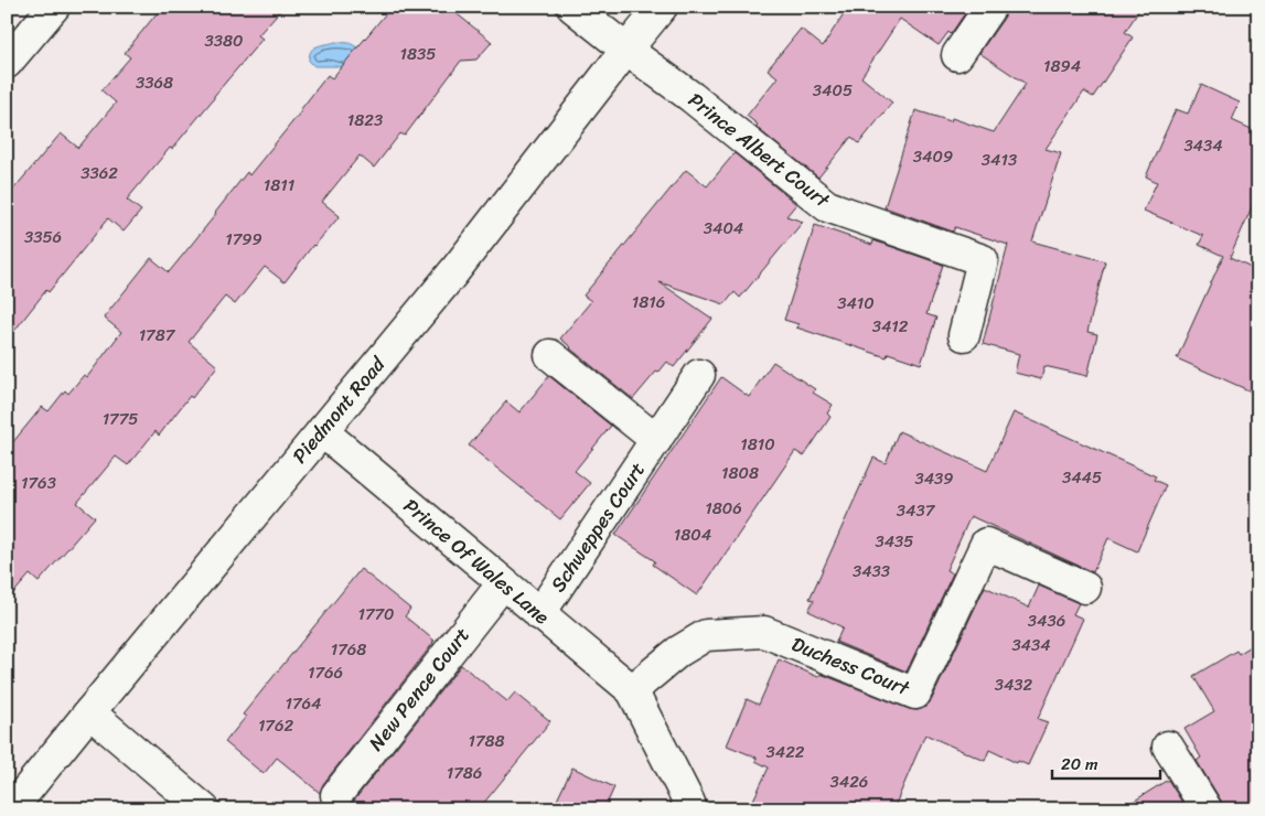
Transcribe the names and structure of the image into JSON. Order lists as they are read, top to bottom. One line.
{"streets":{"main road":["Prince Albert Court","Piedmont Road","Schweppes Court","Prince Of Wales Lane","Duchess Court","New Pence Court"]},"crossings":[["Prince Albert Court","Piedmont Road"],["Piedmont Road","Prince Of Wales Lane"],["Schweppes Court","Prince Of Wales Lane"],["Prince Of Wales Lane","Duchess Court"],["Prince Of Wales Lane","New Pence Court"]],"house_numbers":["3380","1835","1894","3368","3405","1823","3434","3409","3413","3362","1811","3404","3356","1799","1816","3410","3412","1787","1775","1810","1808","3445","3439","1763","1806","3437","1804","3435","3433","1770","3436","3434","1768","1766","3432","1764","1762","1788","3422","1786","3426"],"scale_bar":"20 m"}
